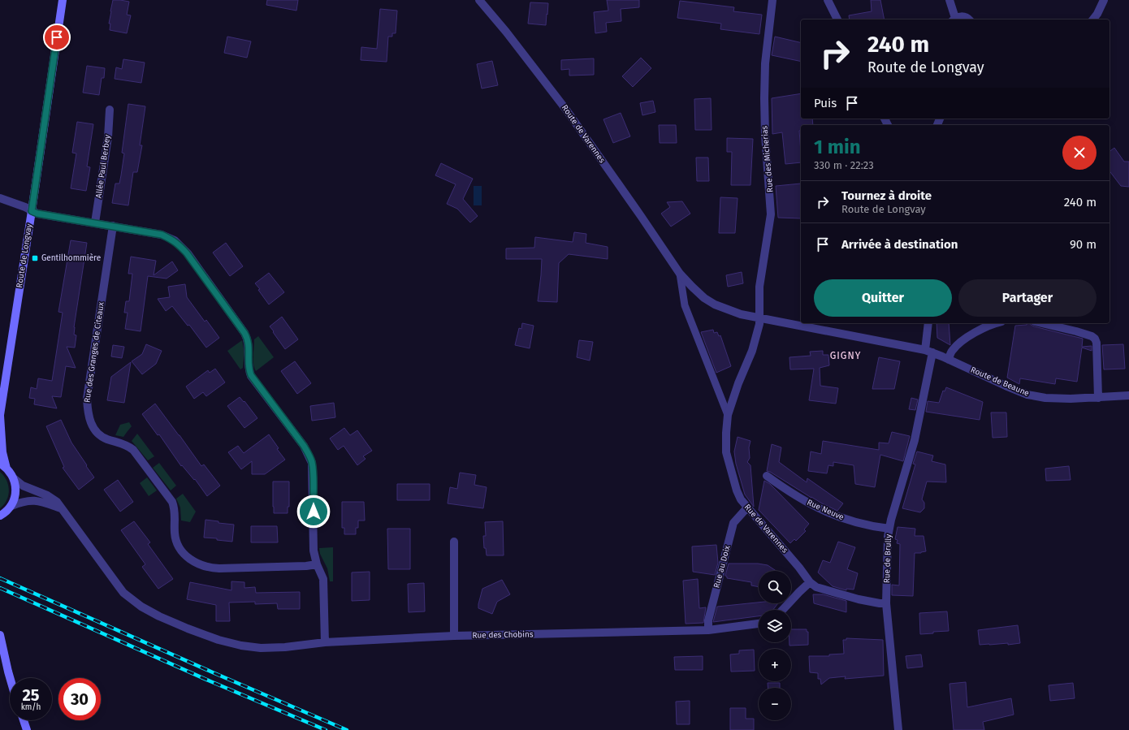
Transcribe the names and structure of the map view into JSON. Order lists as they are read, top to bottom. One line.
{"streets":{"street":["Route de Varennes","Rue des Micherias","Allée Paul Berbey","Route de Longvay","Rue des Granges de Citeaux","Route de Beaune","Rue Neuve","Rue de Varennes","Rue de Brully","Rue au Doix","Rue des Chobins"]},"crossings":[["Route de Varennes","Rue des Micherias"],["Route de Varennes","Route de Beaune"],["Route de Varennes","Rue de Varennes"],["Rue des Micherias","Route de Beaune"],["Rue des Micherias","Rue de Varennes"],["Route de Beaune","Rue de Varennes"],["Route de Beaune","Rue de Brully"],["Rue Neuve","Rue de Brully"],["Rue de Varennes","Rue de Brully"],["Rue de Varennes","Rue au Doix"],["Rue au Doix","Rue des Chobins"]],"districts":["GIGNY"],"places":{"transit":["Gentilhommière"]},"page":{"turn":["240 m","Route de Longvay"],"then":"Puis","heading":["1 min","330 m · 22:23"],"list":[{"name":"Tournez à droite","note":"Route de Longvay","value":"240 m"},{"name":"Arrivée à destination","value":"90 m"}],"buttons":["Quitter","Partager"],"map_buttons":["+","−"],"speed":"25 km/h","limit":"30"}}
